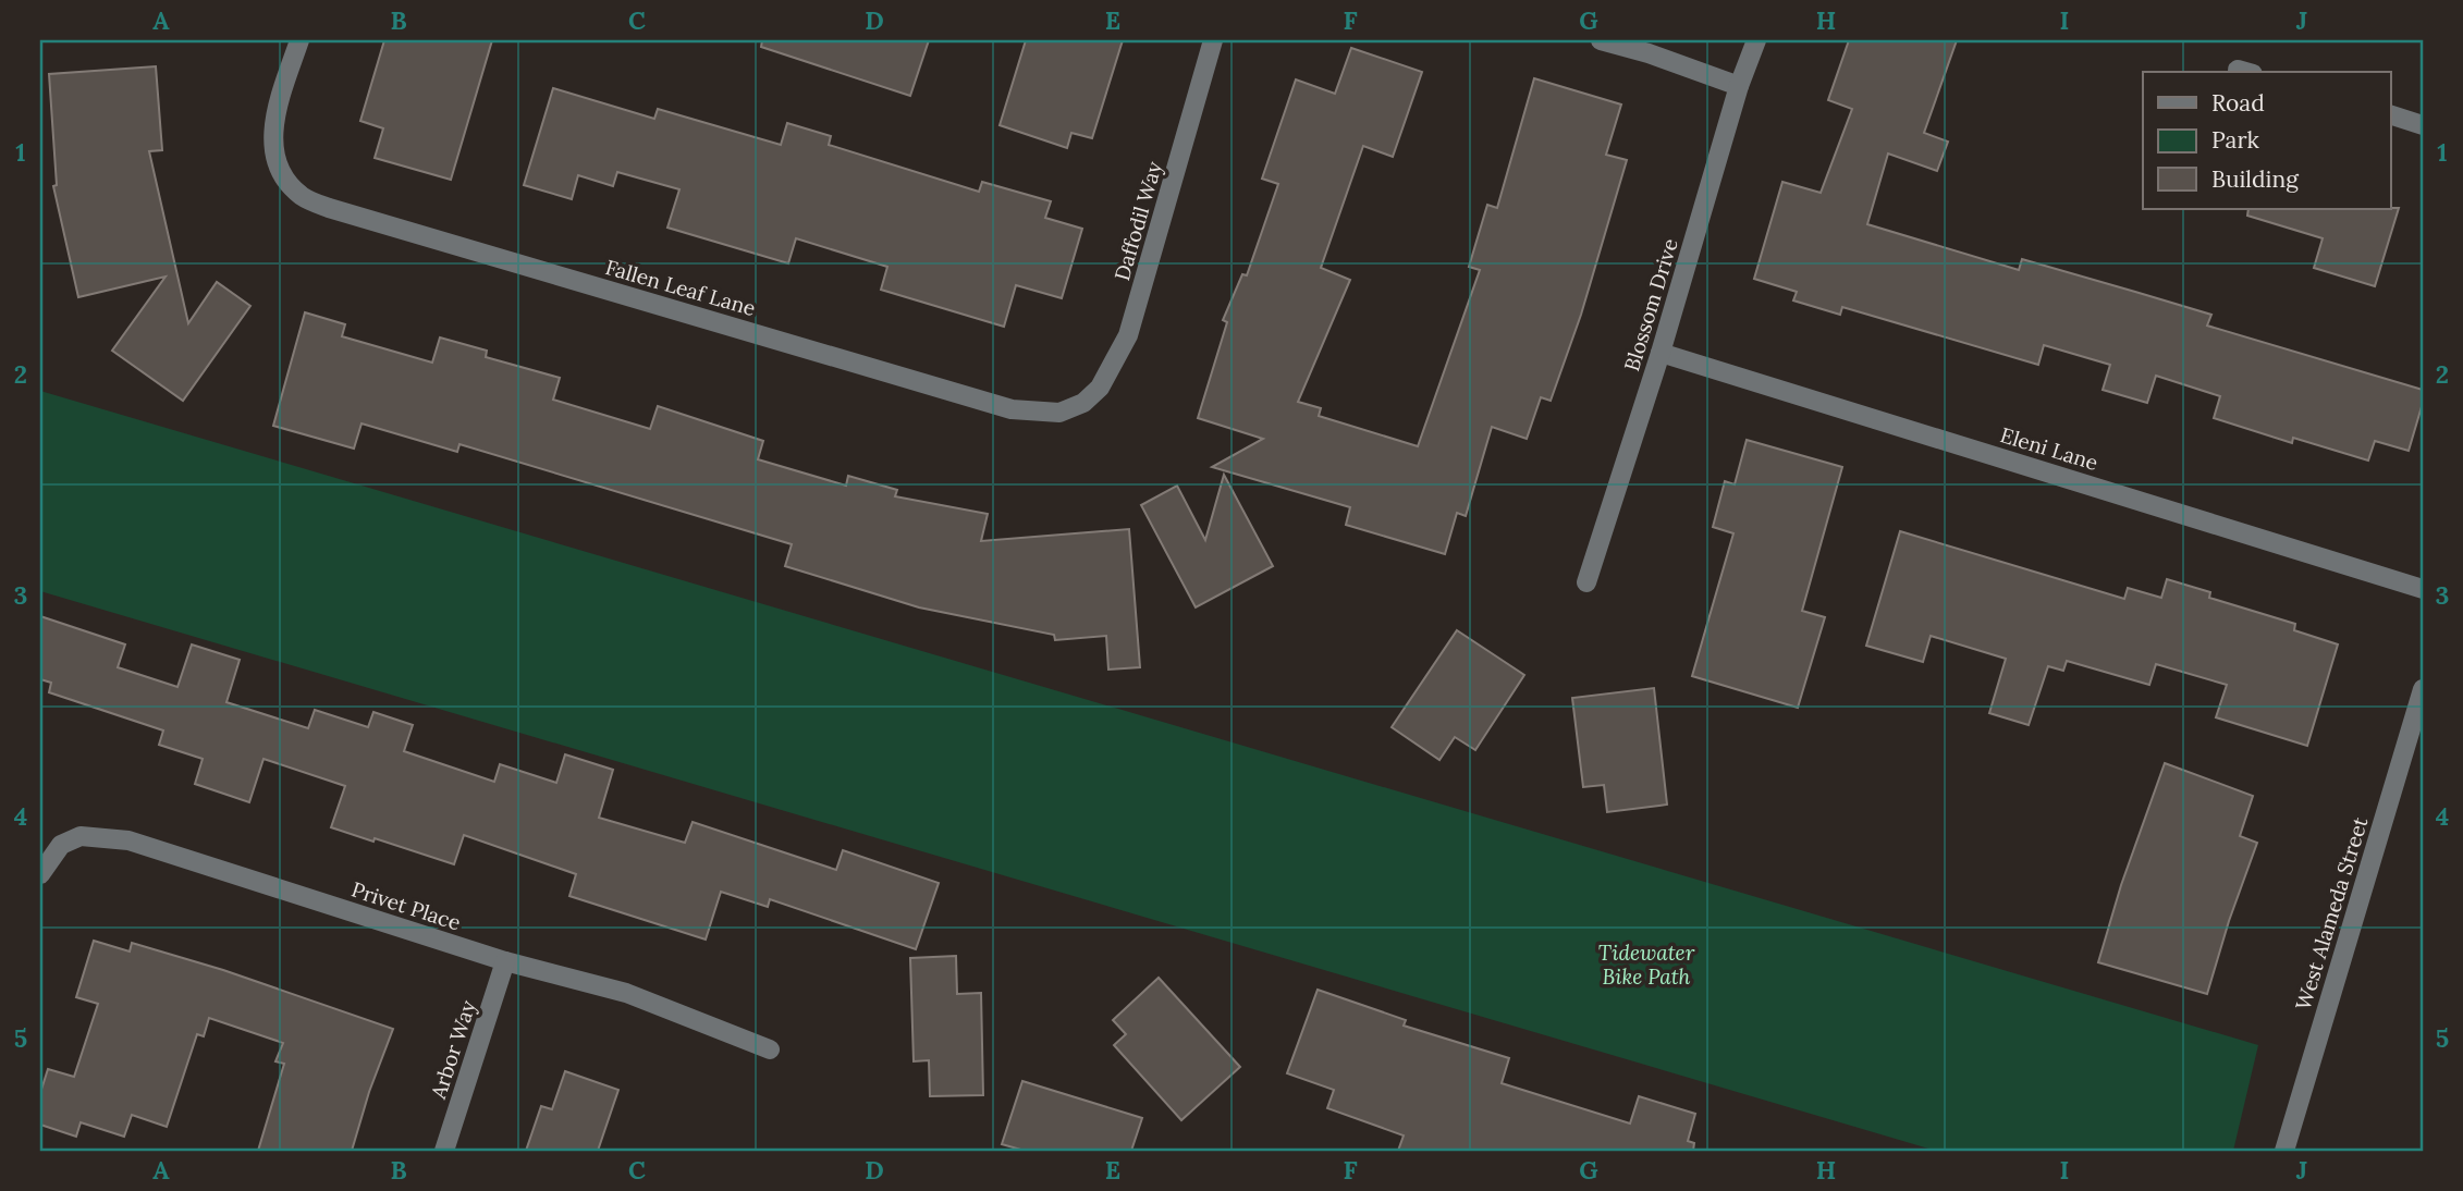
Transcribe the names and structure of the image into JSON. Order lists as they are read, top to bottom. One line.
{"streets":{"street":["Daffodil Way","Fallen Leaf Lane","Blossom Drive","Eleni Lane","Privet Place","West Alameda Street","Arbor Way"]},"crossings":[["Daffodil Way","Fallen Leaf Lane"],["Blossom Drive","Eleni Lane"],["Privet Place","Arbor Way"]],"parks":["Tidewater Bike Path"],"legend":["Road","Park","Building"],"grid":{"columns":["A","B","C","D","E","F","G","H","I","J"],"rows":["1","2","3","4","5"]}}
